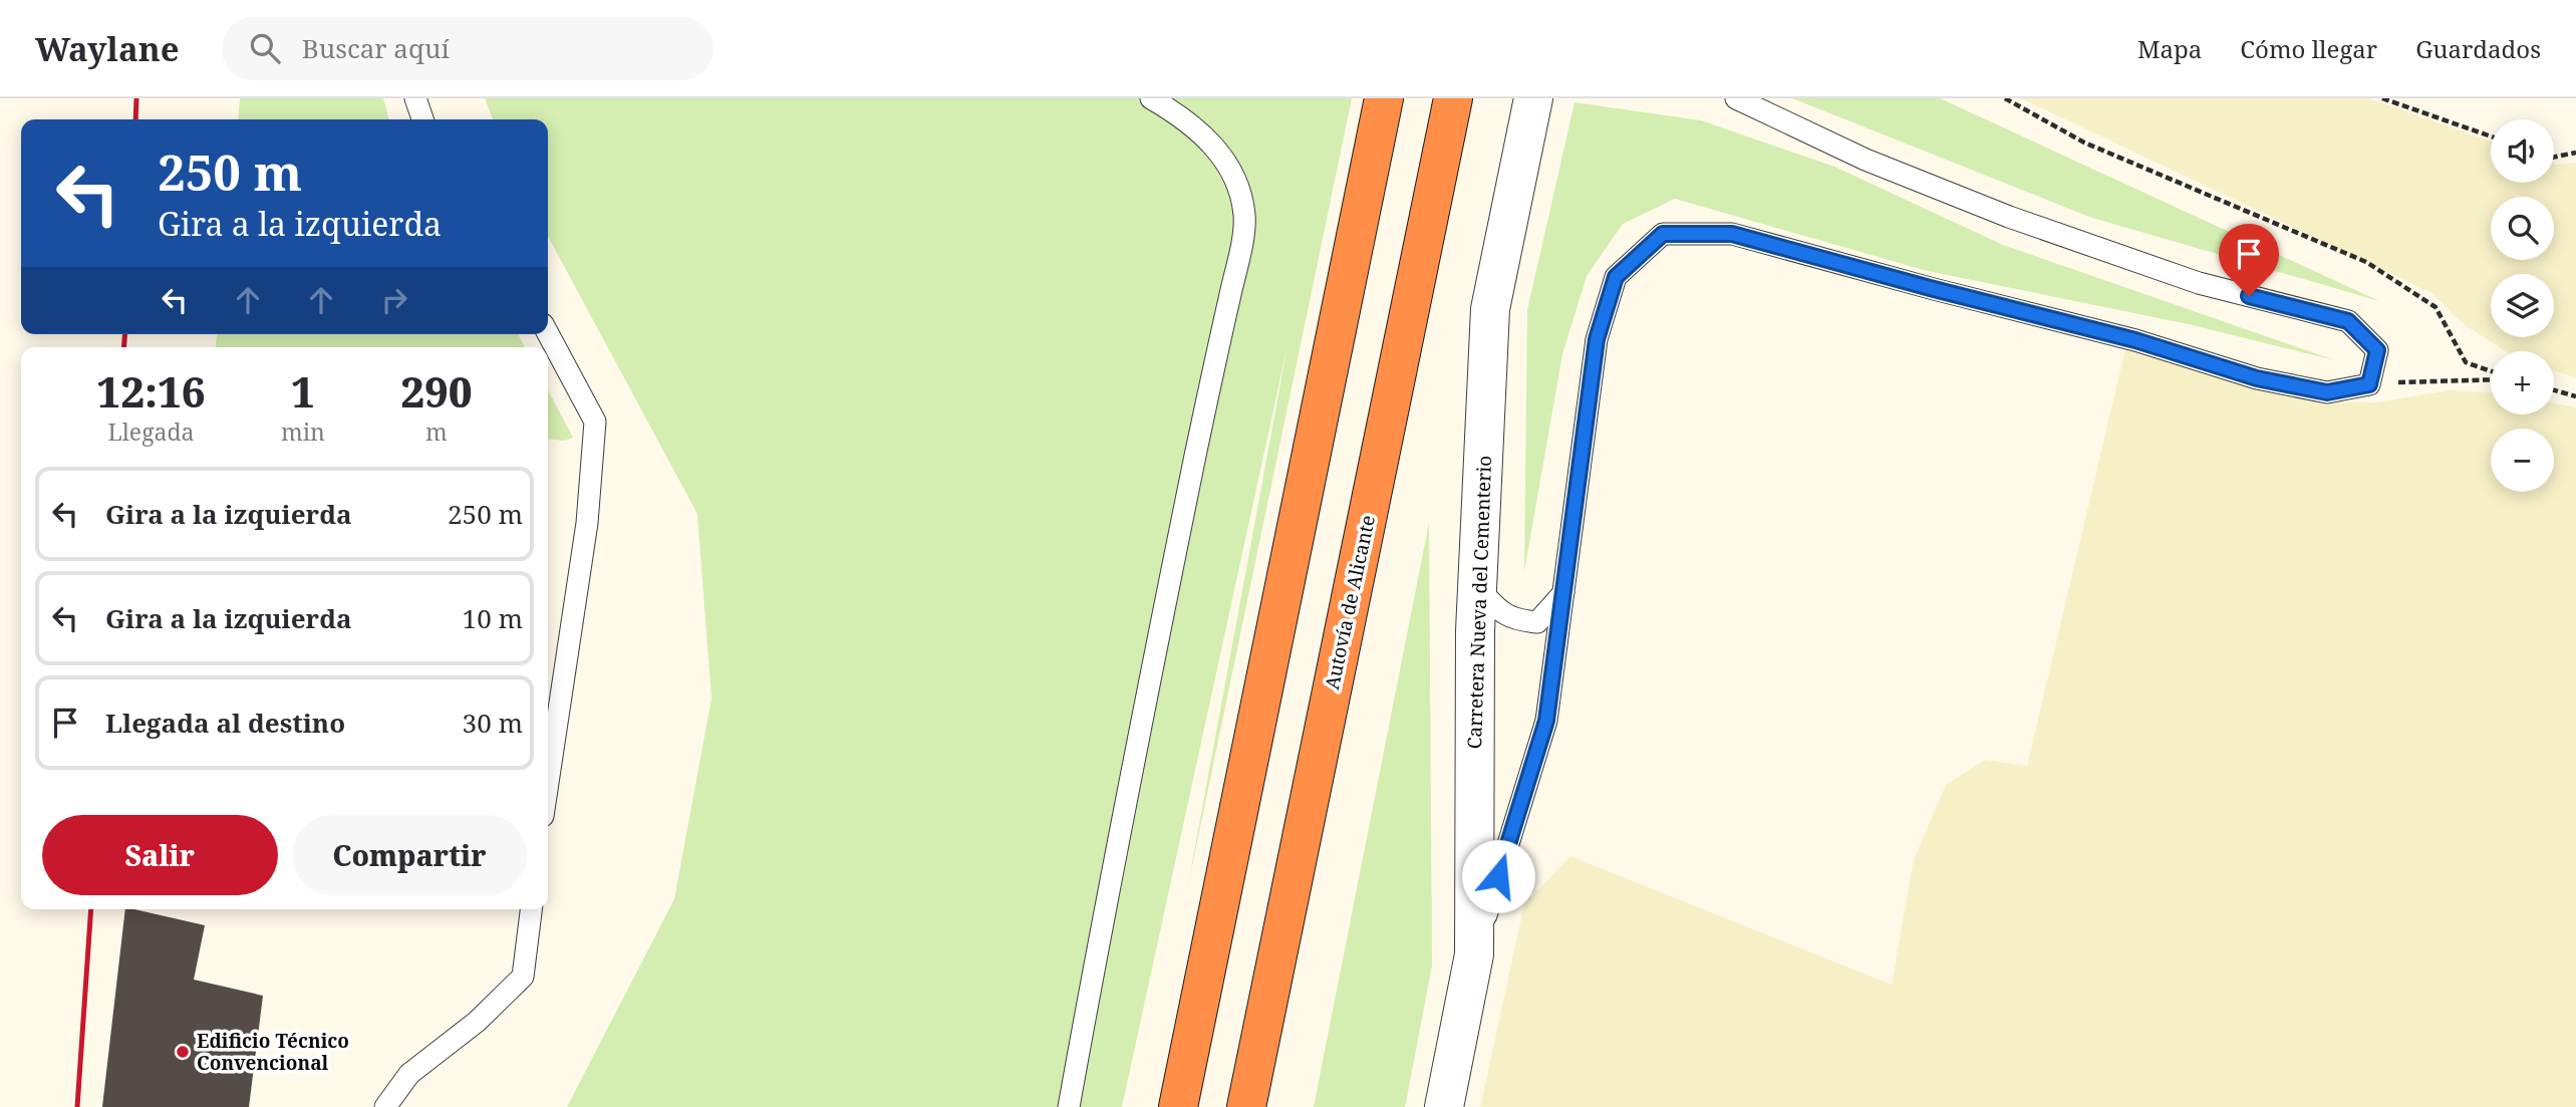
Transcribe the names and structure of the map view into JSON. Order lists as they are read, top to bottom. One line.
{"streets":{"highway":["Autovía de Alicante"],"street":["Carretera Nueva del Cementerio"]},"places":["Edificio Técnico Convencional"],"page":{"header":"Waylane","search":"Buscar aquí","nav":["Mapa","Cómo llegar","Guardados"],"map_buttons":["+","−"],"turn":["250 m","Gira a la izquierda"],"eta":["12:16","Llegada","1","min","290","m"],"list":[{"name":"Gira a la izquierda","value":"250 m"},{"name":"Gira a la izquierda","value":"10 m"},{"name":"Llegada al destino","value":"30 m"}],"buttons":["Salir","Compartir"]}}
